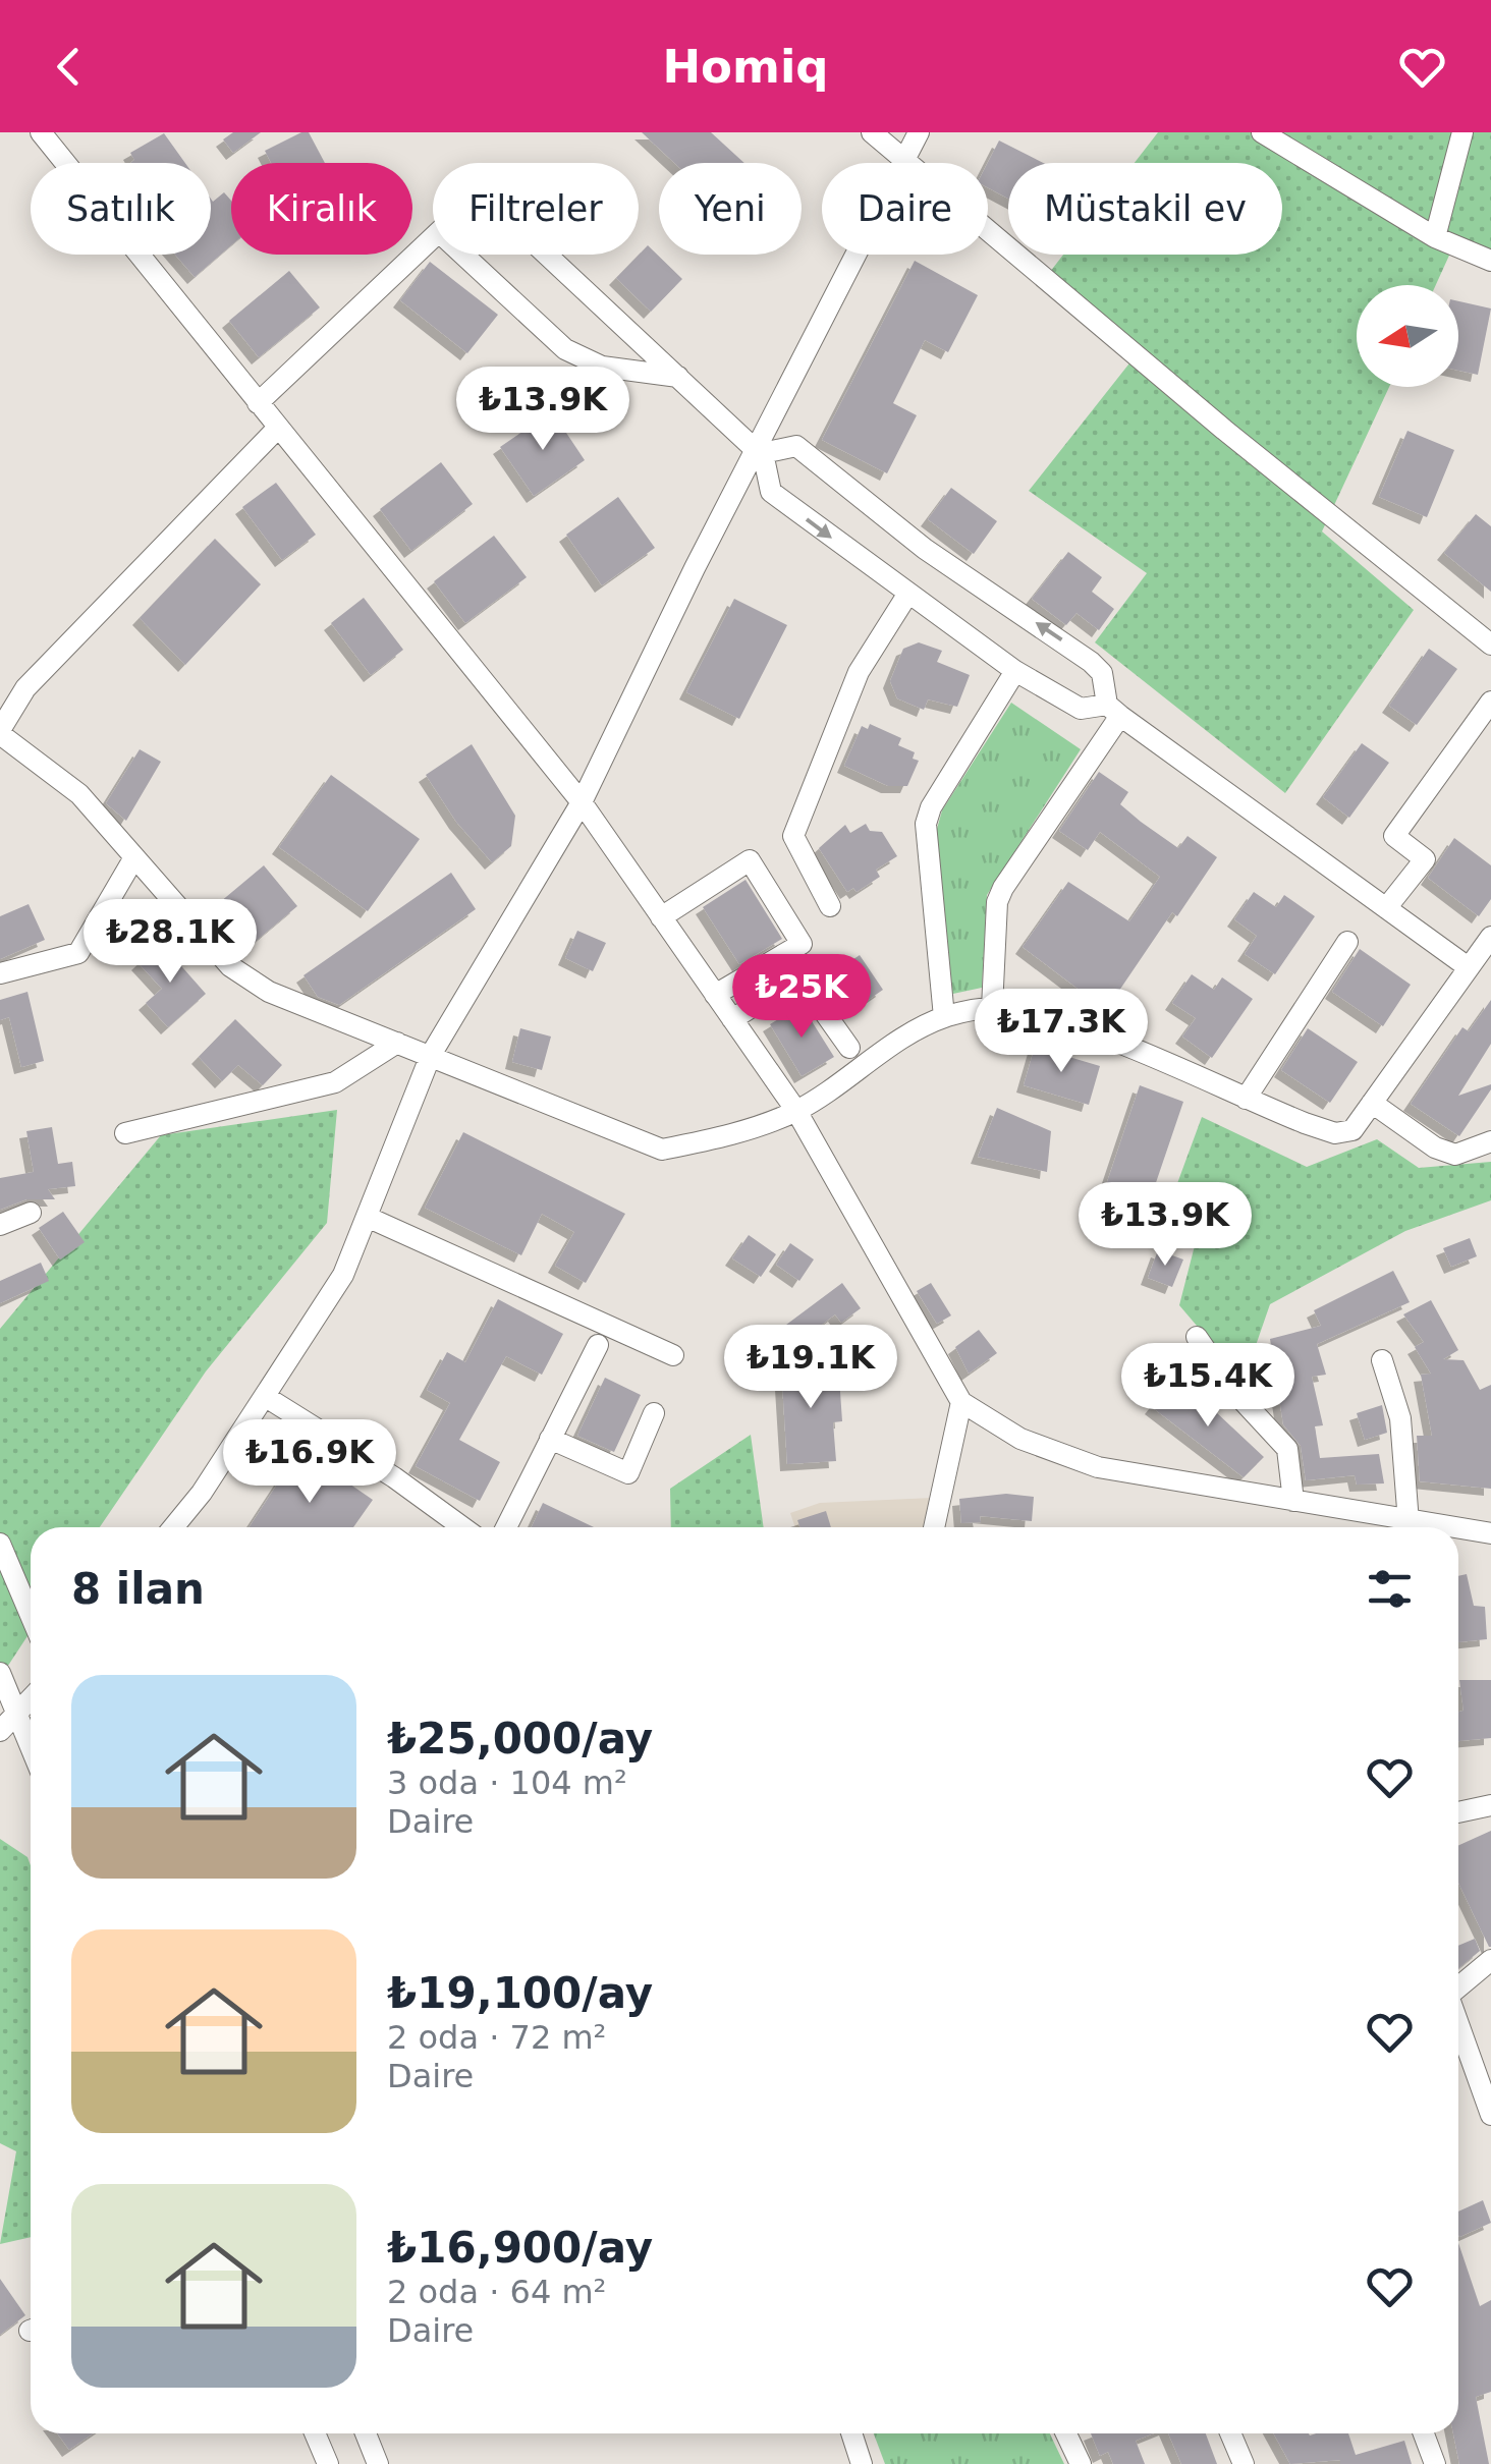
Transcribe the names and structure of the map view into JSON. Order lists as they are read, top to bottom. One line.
{"north":"left","page":{"header":"Homiq","chip":["Satılık","Kiralık","Filtreler","Yeni","Daire","Müstakil ev"],"price":["₺13.9K","₺28.1K","₺25K","₺17.3K","₺13.9K","₺19.1K","₺15.4K","₺16.9K"],"heading":"8 ilan","list":[{"name":"₺25,000/ay","note":"3 oda · 104 m² · Daire"},{"name":"₺19,100/ay","note":"2 oda · 72 m² · Daire"},{"name":"₺16,900/ay","note":"2 oda · 64 m² · Daire"}]}}
